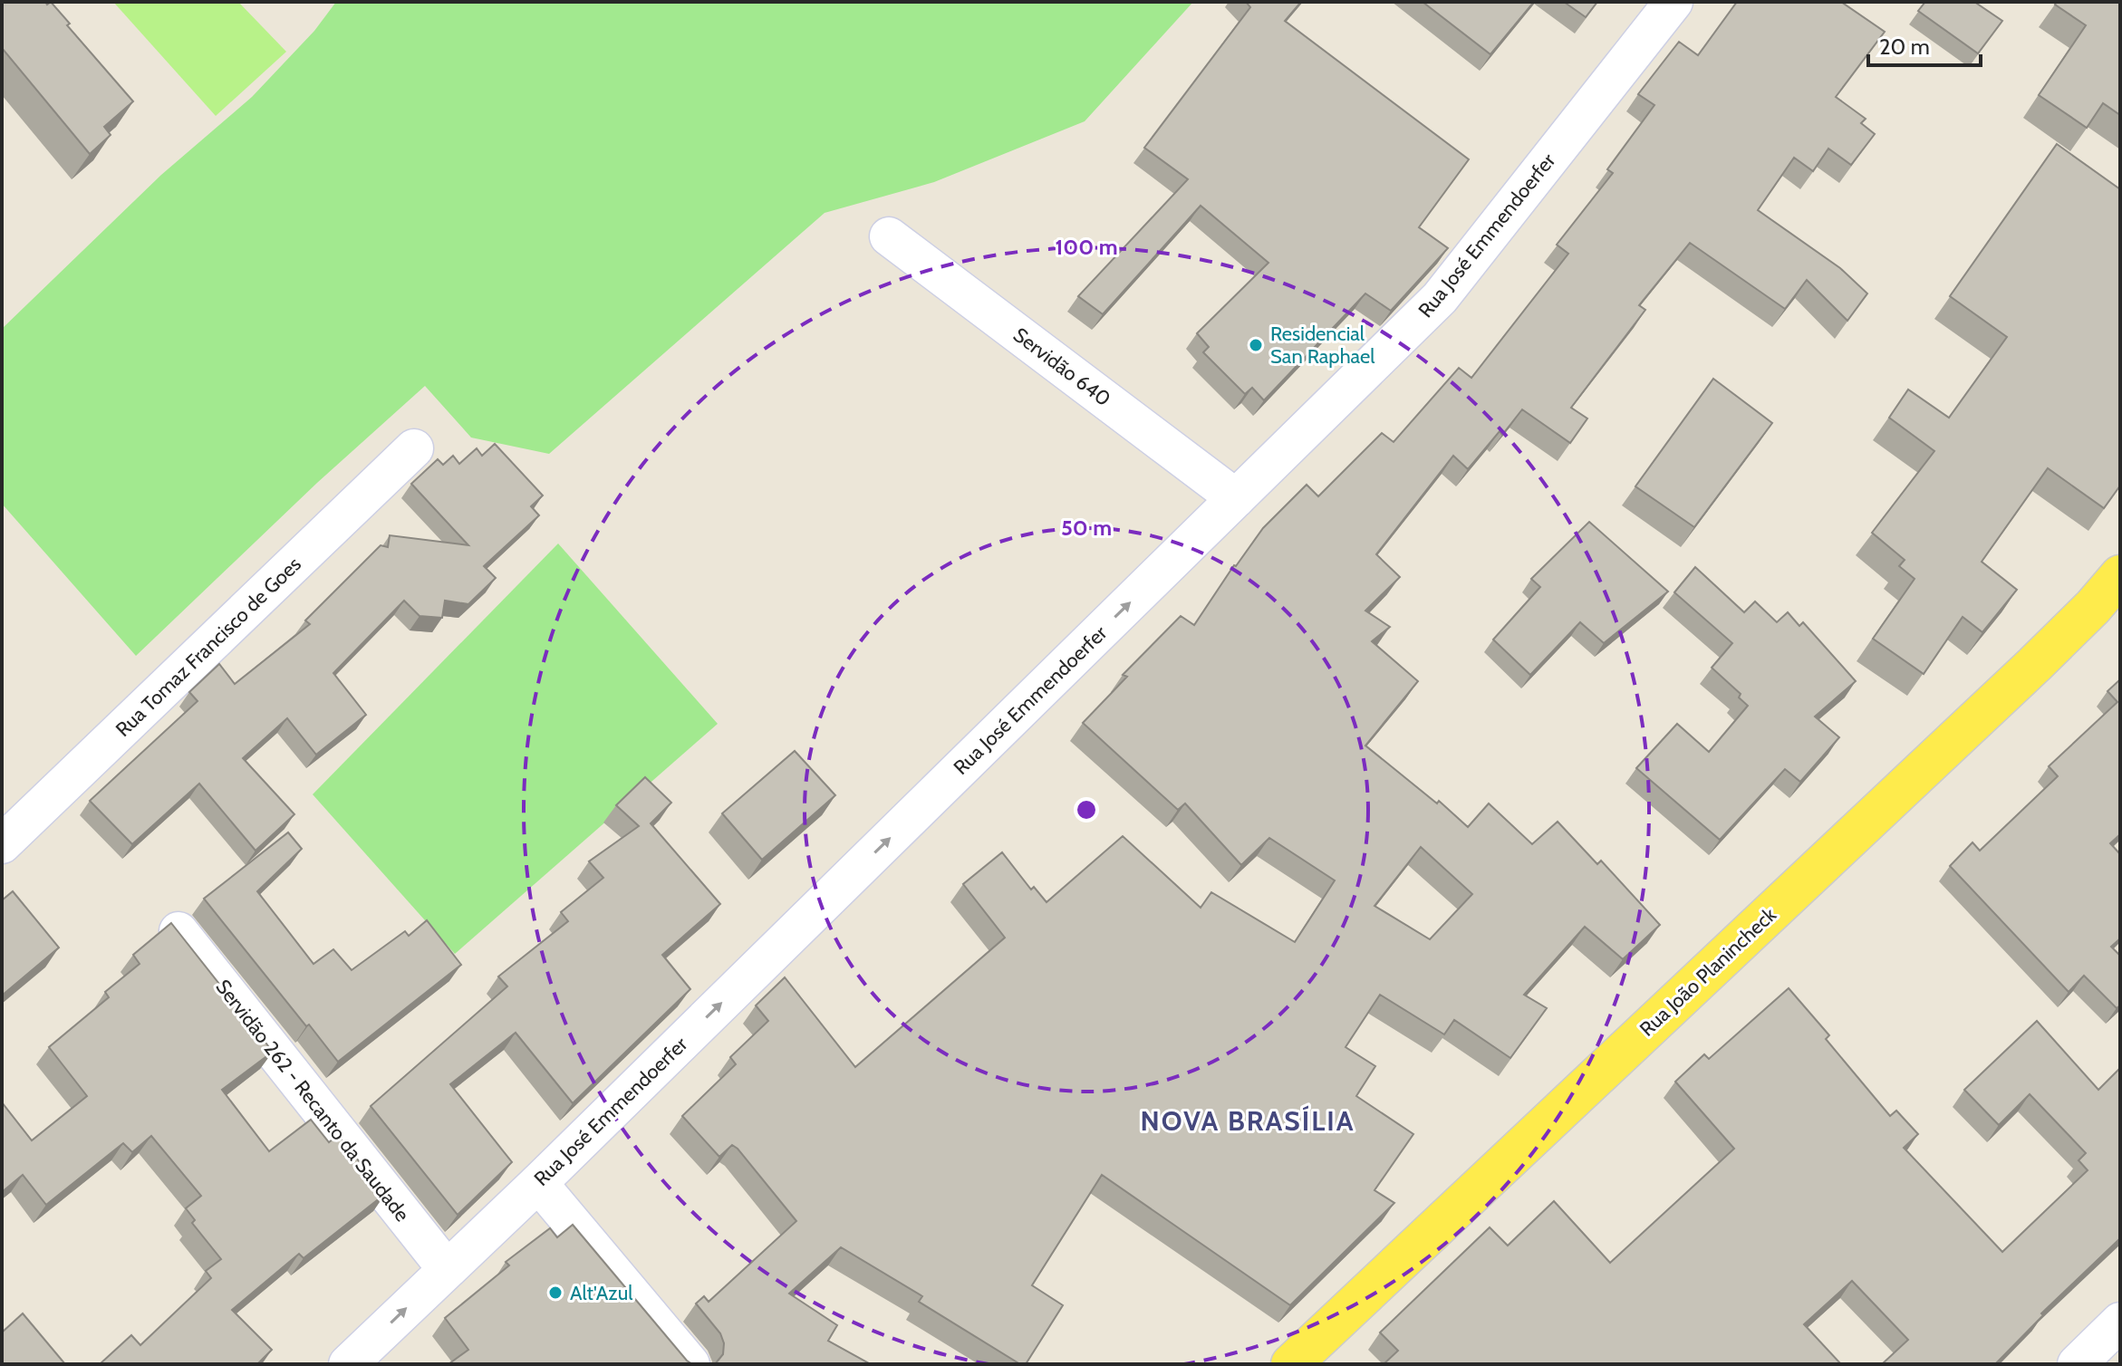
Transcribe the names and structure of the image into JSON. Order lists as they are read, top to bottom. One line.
{"streets":{"main road":["Rua João Planincheck"],"street":["Rua José Emmendoerfer","Servidão 640","Rua Tomaz Francisco de Goes","Servidão 262 - Recanto da Saudade"]},"crossings":[["Rua José Emmendoerfer","Servidão 640"],["Rua José Emmendoerfer","Servidão 262 - Recanto da Saudade"]],"one_way":["Rua José Emmendoerfer"],"districts":["NOVA BRASÍLIA"],"places":["Residencial San Raphael","Alt'Azul"],"scale_bar":"20 m","rings":["100 m","50 m"]}
